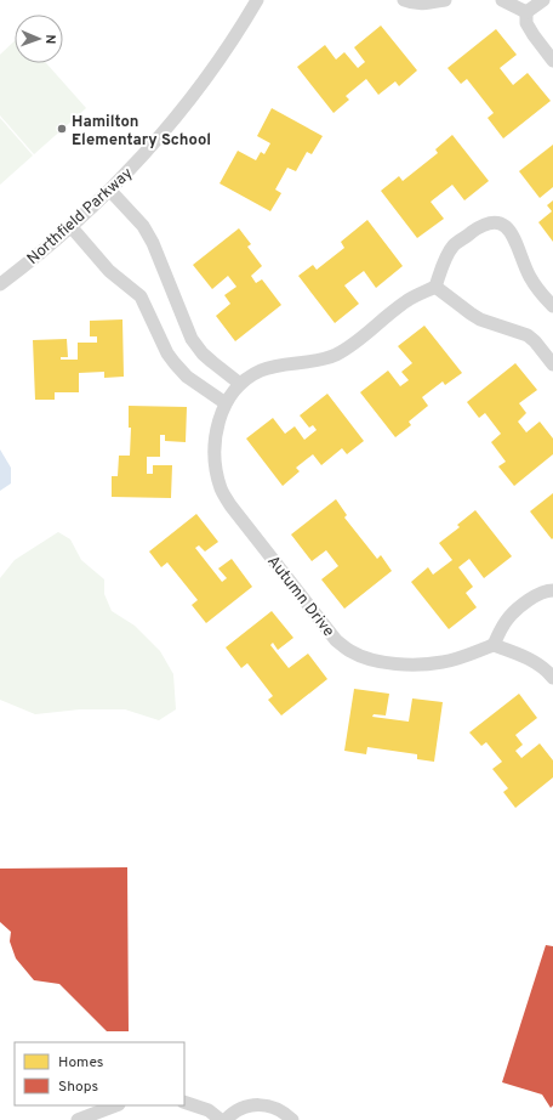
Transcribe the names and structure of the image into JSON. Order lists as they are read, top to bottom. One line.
{"streets":{"street":["Northfield Parkway","Autumn Drive"]},"places":["Hamilton Elementary School"],"legend":["Homes","Shops"],"north":"right"}
